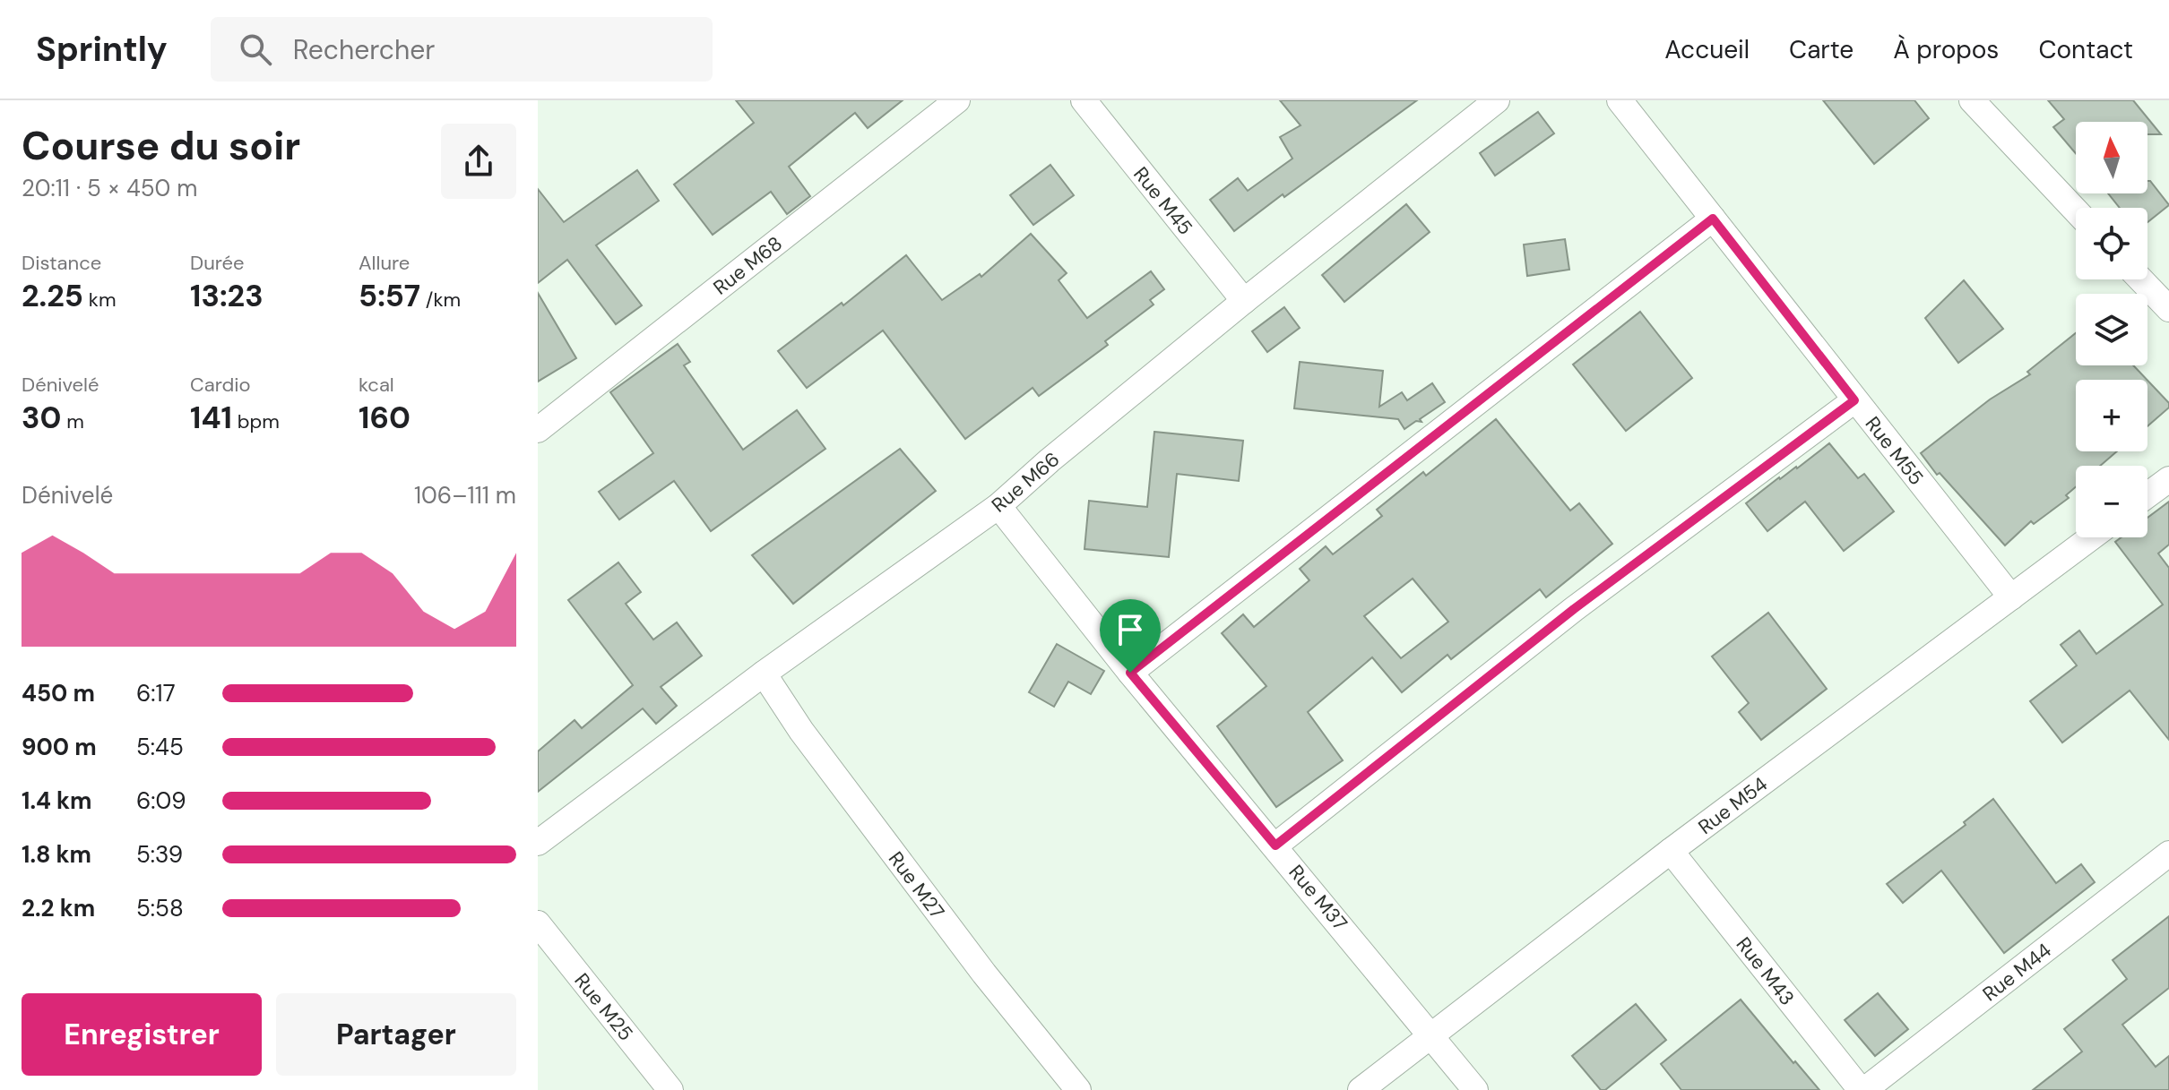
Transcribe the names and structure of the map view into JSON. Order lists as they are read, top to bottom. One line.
{"streets":{"street":["Rue M45","Rue M68","Rue M55","Rue M66","Rue M54","Rue M27","Rue M37","Rue M43","Rue M44","Rue M25"]},"crossings":[["Rue M45","Rue M66"],["Rue M55","Rue M54"],["Rue M66","Rue M27"],["Rue M66","Rue M37"],["Rue M54","Rue M37"],["Rue M54","Rue M43"],["Rue M43","Rue M44"]],"north":"top","page":{"header":"Sprintly","search":"Rechercher","nav":["Accueil","Carte","À propos","Contact"],"heading":["Course du soir","20:11 · 5 × 450 m"],"map_buttons":["+","−"],"stats":[["Distance","2.25 km"],["Durée","13:23"],["Allure","5:57 /km"],["Dénivelé","30 m"],["Cardio","141 bpm"],["kcal","160"]],"chart":["Dénivelé","106–111 m"],"list":[{"name":"450 m","note":"6:17"},{"name":"900 m","note":"5:45"},{"name":"1.4 km","note":"6:09"},{"name":"1.8 km","note":"5:39"},{"name":"2.2 km","note":"5:58"}],"buttons":["Enregistrer","Partager"]}}
